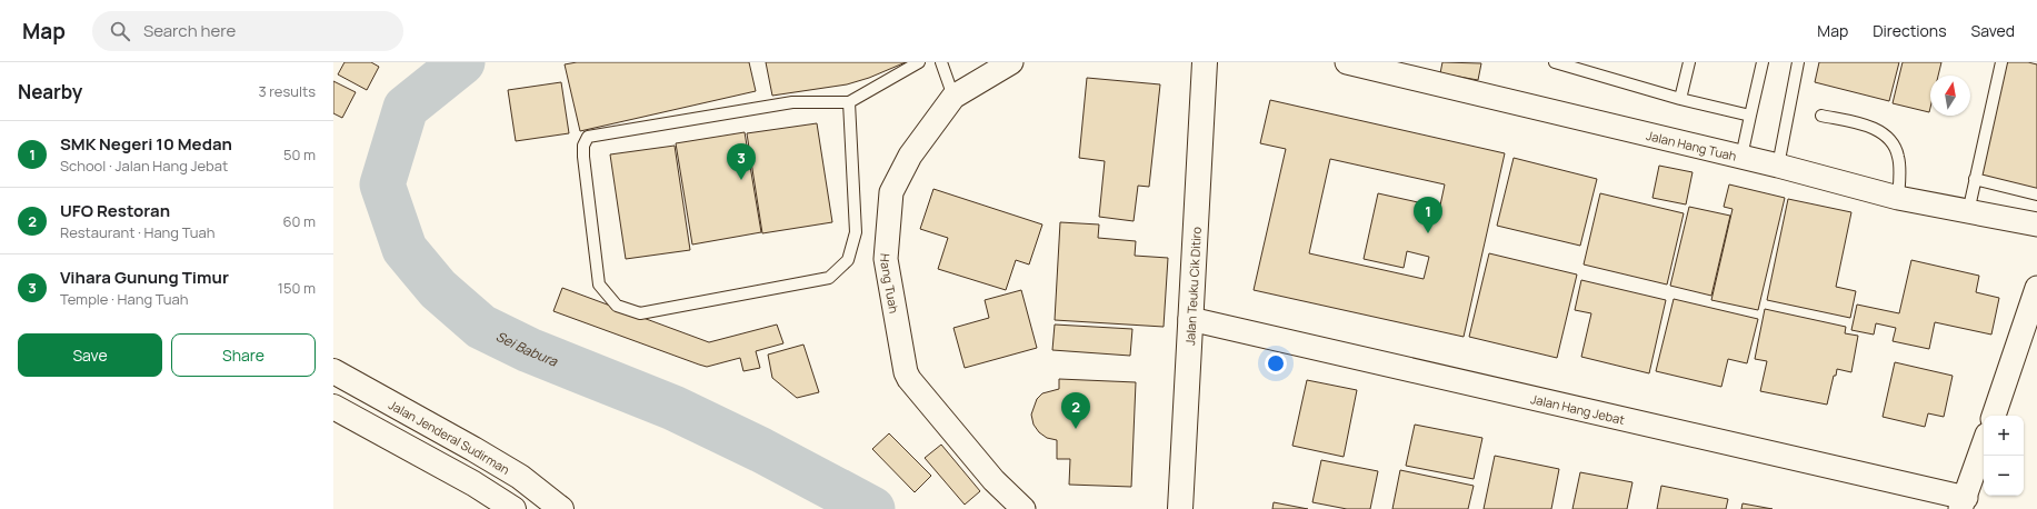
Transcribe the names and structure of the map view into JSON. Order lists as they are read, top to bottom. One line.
{"streets":{"main road":["Jalan Teuku Cik Ditiro","Jalan Jenderal Sudirman"],"street":["Jalan Hang Tuah","Hang Tuah","Jalan Hang Jebat"]},"crossings":[["Jalan Teuku Cik Ditiro","Jalan Hang Jebat"]],"water":["Sei Babura"],"north":"top","page":{"header":"Map","search":"Search here","nav":["Map","Directions","Saved"],"heading":["Nearby","3 results"],"list":[{"mark":"1","name":"SMK Negeri 10 Medan","note":"School · Jalan Hang Jebat","value":"50 m"},{"mark":"2","name":"UFO Restoran","note":"Restaurant · Hang Tuah","value":"60 m"},{"mark":"3","name":"Vihara Gunung Timur","note":"Temple · Hang Tuah","value":"150 m"}],"pins":["3","1","2"],"buttons":["Save","Share"],"map_buttons":["+","−"]}}
